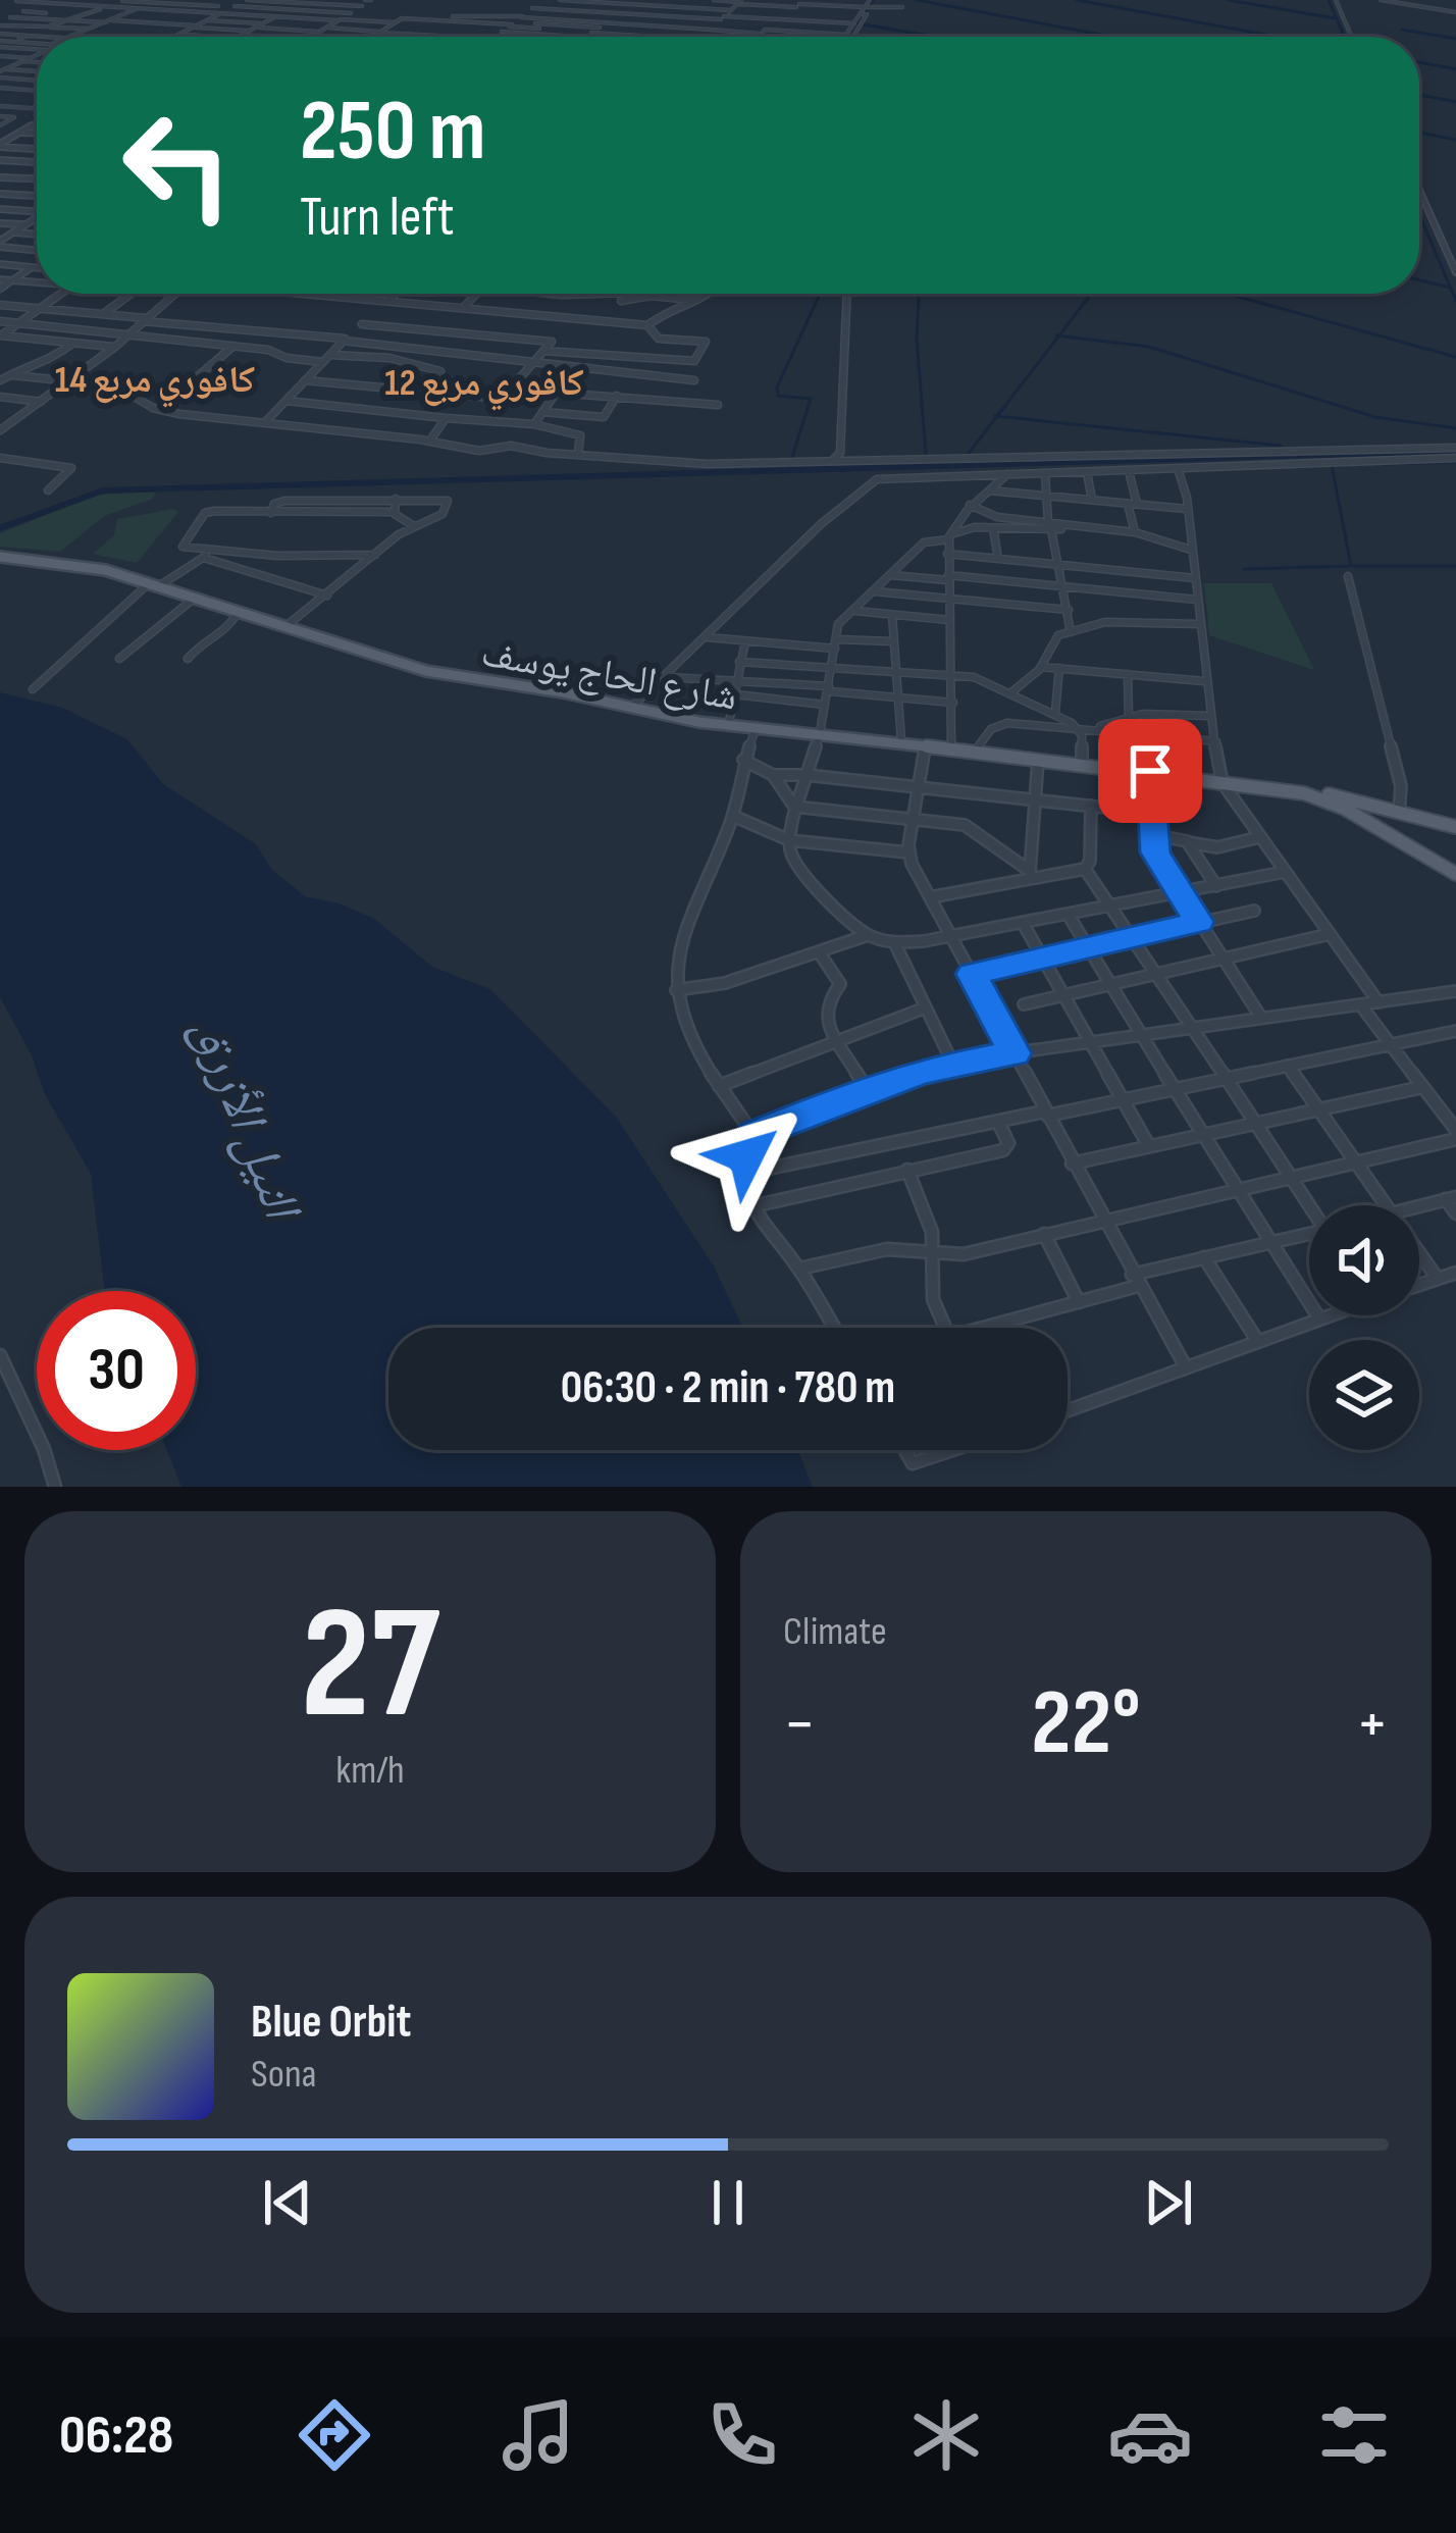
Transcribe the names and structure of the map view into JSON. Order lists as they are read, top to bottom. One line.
{"streets":{"main road":["شارع الحاج يوسف"]},"districts":["كافوري مربع 14","كافوري مربع 12"],"water":["النيل الأزرق"],"page":{"turn":["250 m","Turn left"],"limit":"30","trip":"06:30 · 2 min · 780 m","tile":[["27","km/h"],"Climate"],"heat":["−","22°","+"],"song":["Blue Orbit","Sona"],"tabs":"06:28"}}
